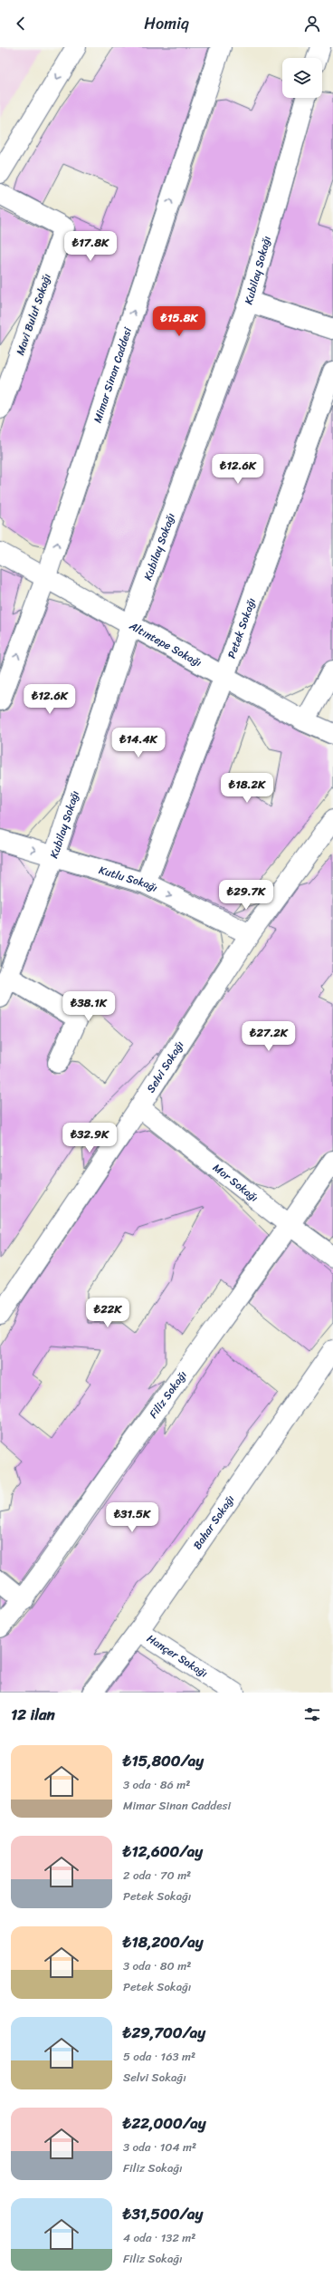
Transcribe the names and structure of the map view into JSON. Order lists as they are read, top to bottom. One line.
{"streets":{"street":["Kubilay Sokağı","Mavi Bulut Sokağı","Mimar Sinan Caddesi","Petek Sokağı","Altıntepe Sokağı","Kutlu Sokağı","Selvi Sokağı","Mor Sokağı","Filiz Sokağı","Bahar Sokağı","Hançer Sokağı"]},"crossings":[["Kubilay Sokağı","Altıntepe Sokağı"],["Kubilay Sokağı","Kutlu Sokağı"],["Mimar Sinan Caddesi","Altıntepe Sokağı"],["Petek Sokağı","Altıntepe Sokağı"],["Petek Sokağı","Kutlu Sokağı"],["Kutlu Sokağı","Selvi Sokağı"],["Selvi Sokağı","Mor Sokağı"],["Mor Sokağı","Filiz Sokağı"],["Bahar Sokağı","Hançer Sokağı"]],"one_way":["Mimar Sinan Caddesi","Kutlu Sokağı"],"page":{"header":"Homiq","price":["₺17.8K","₺15.8K","₺12.6K","₺12.6K","₺14.4K","₺18.2K","₺29.7K","₺38.1K","₺27.2K","₺32.9K","₺22K","₺31.5K"],"heading":"12 ilan","list":[{"name":"₺15,800/ay","note":"3 oda · 86 m² · Mimar Sinan Caddesi"},{"name":"₺12,600/ay","note":"2 oda · 70 m² · Petek Sokağı"},{"name":"₺18,200/ay","note":"3 oda · 80 m² · Petek Sokağı"},{"name":"₺29,700/ay","note":"5 oda · 163 m² · Selvi Sokağı"},{"name":"₺22,000/ay","note":"3 oda · 104 m² · Filiz Sokağı"},{"name":"₺31,500/ay","note":"4 oda · 132 m² · Filiz Sokağı"}]}}
